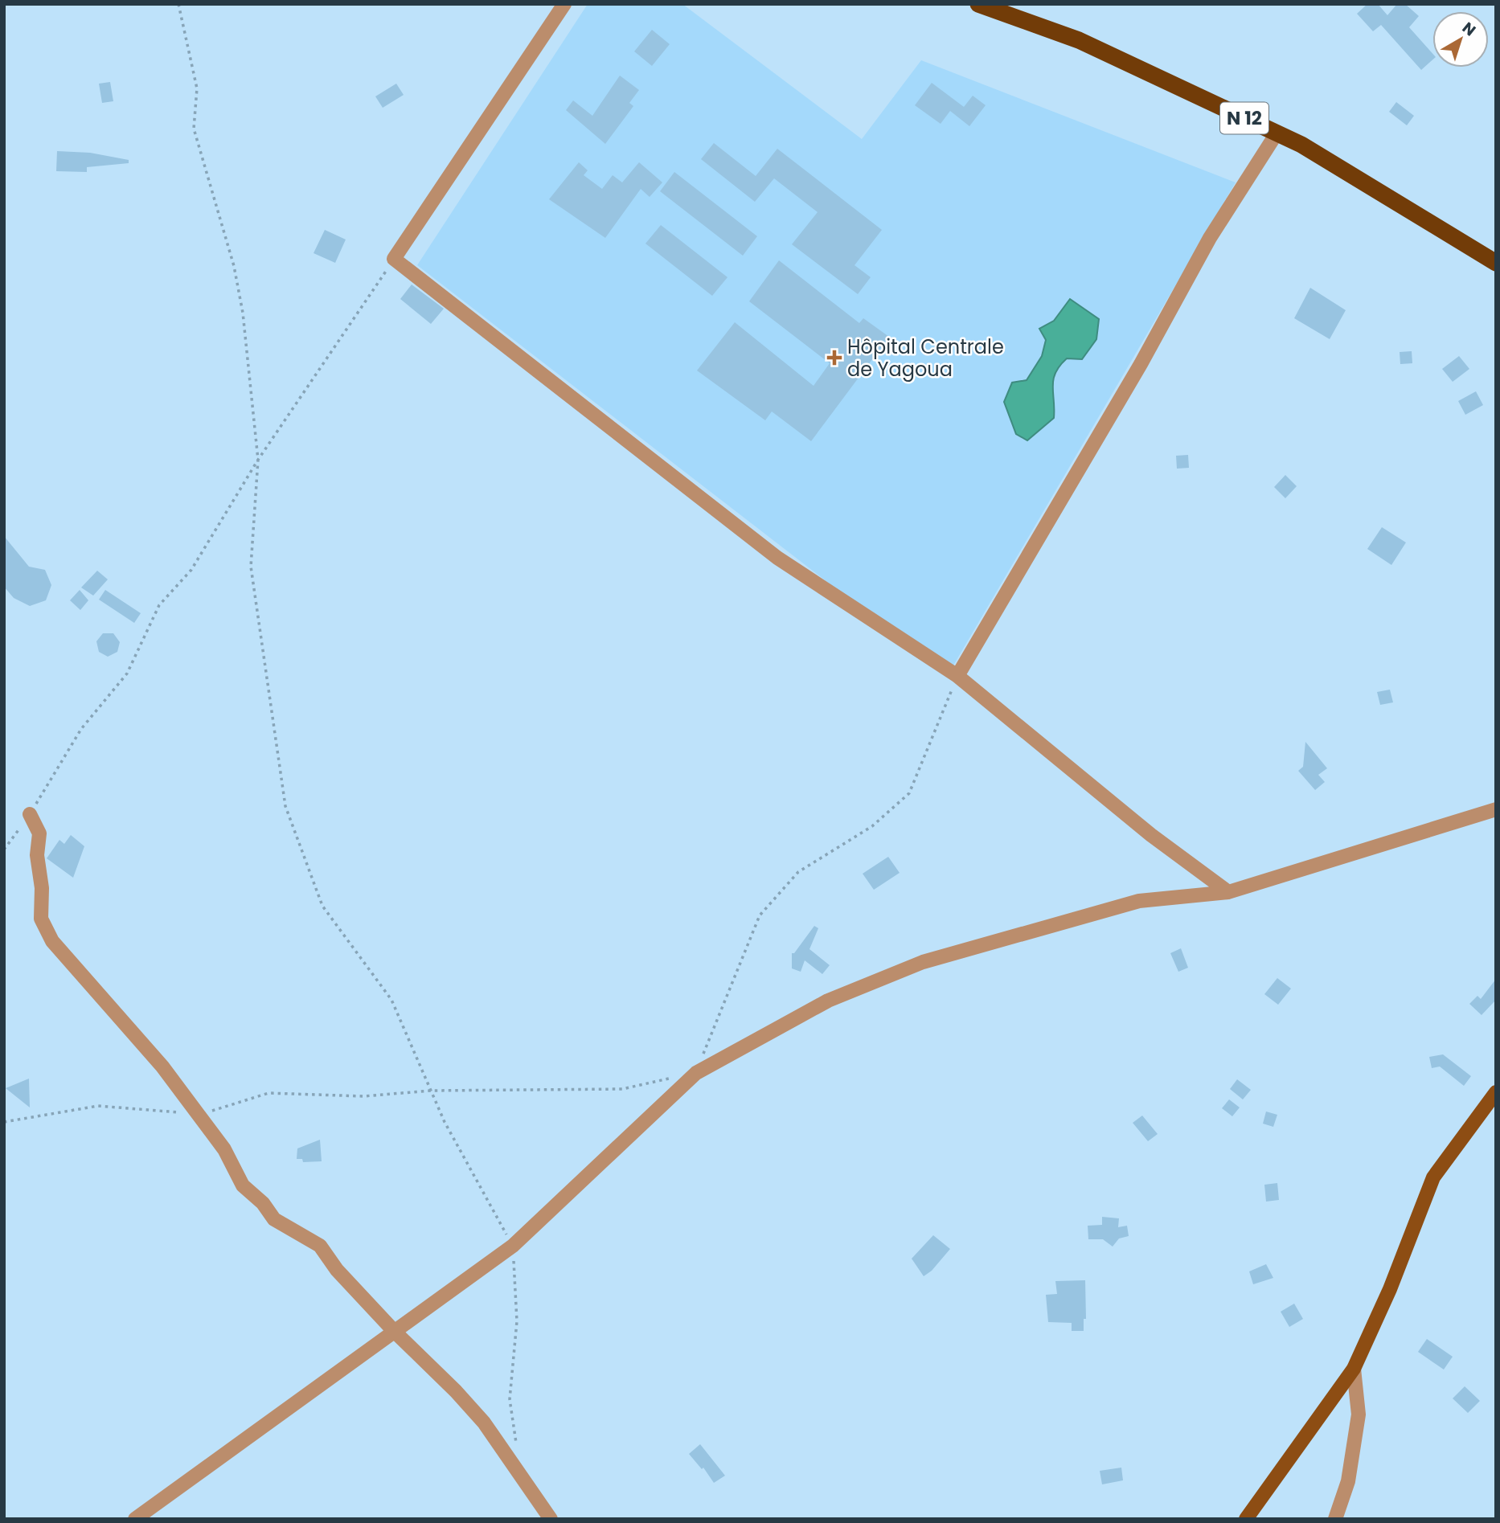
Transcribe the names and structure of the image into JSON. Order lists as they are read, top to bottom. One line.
{"streets":{"highway":["N 12"]},"places":{"health":["Hôpital Centrale de Yagoua"]},"north":"top right"}
